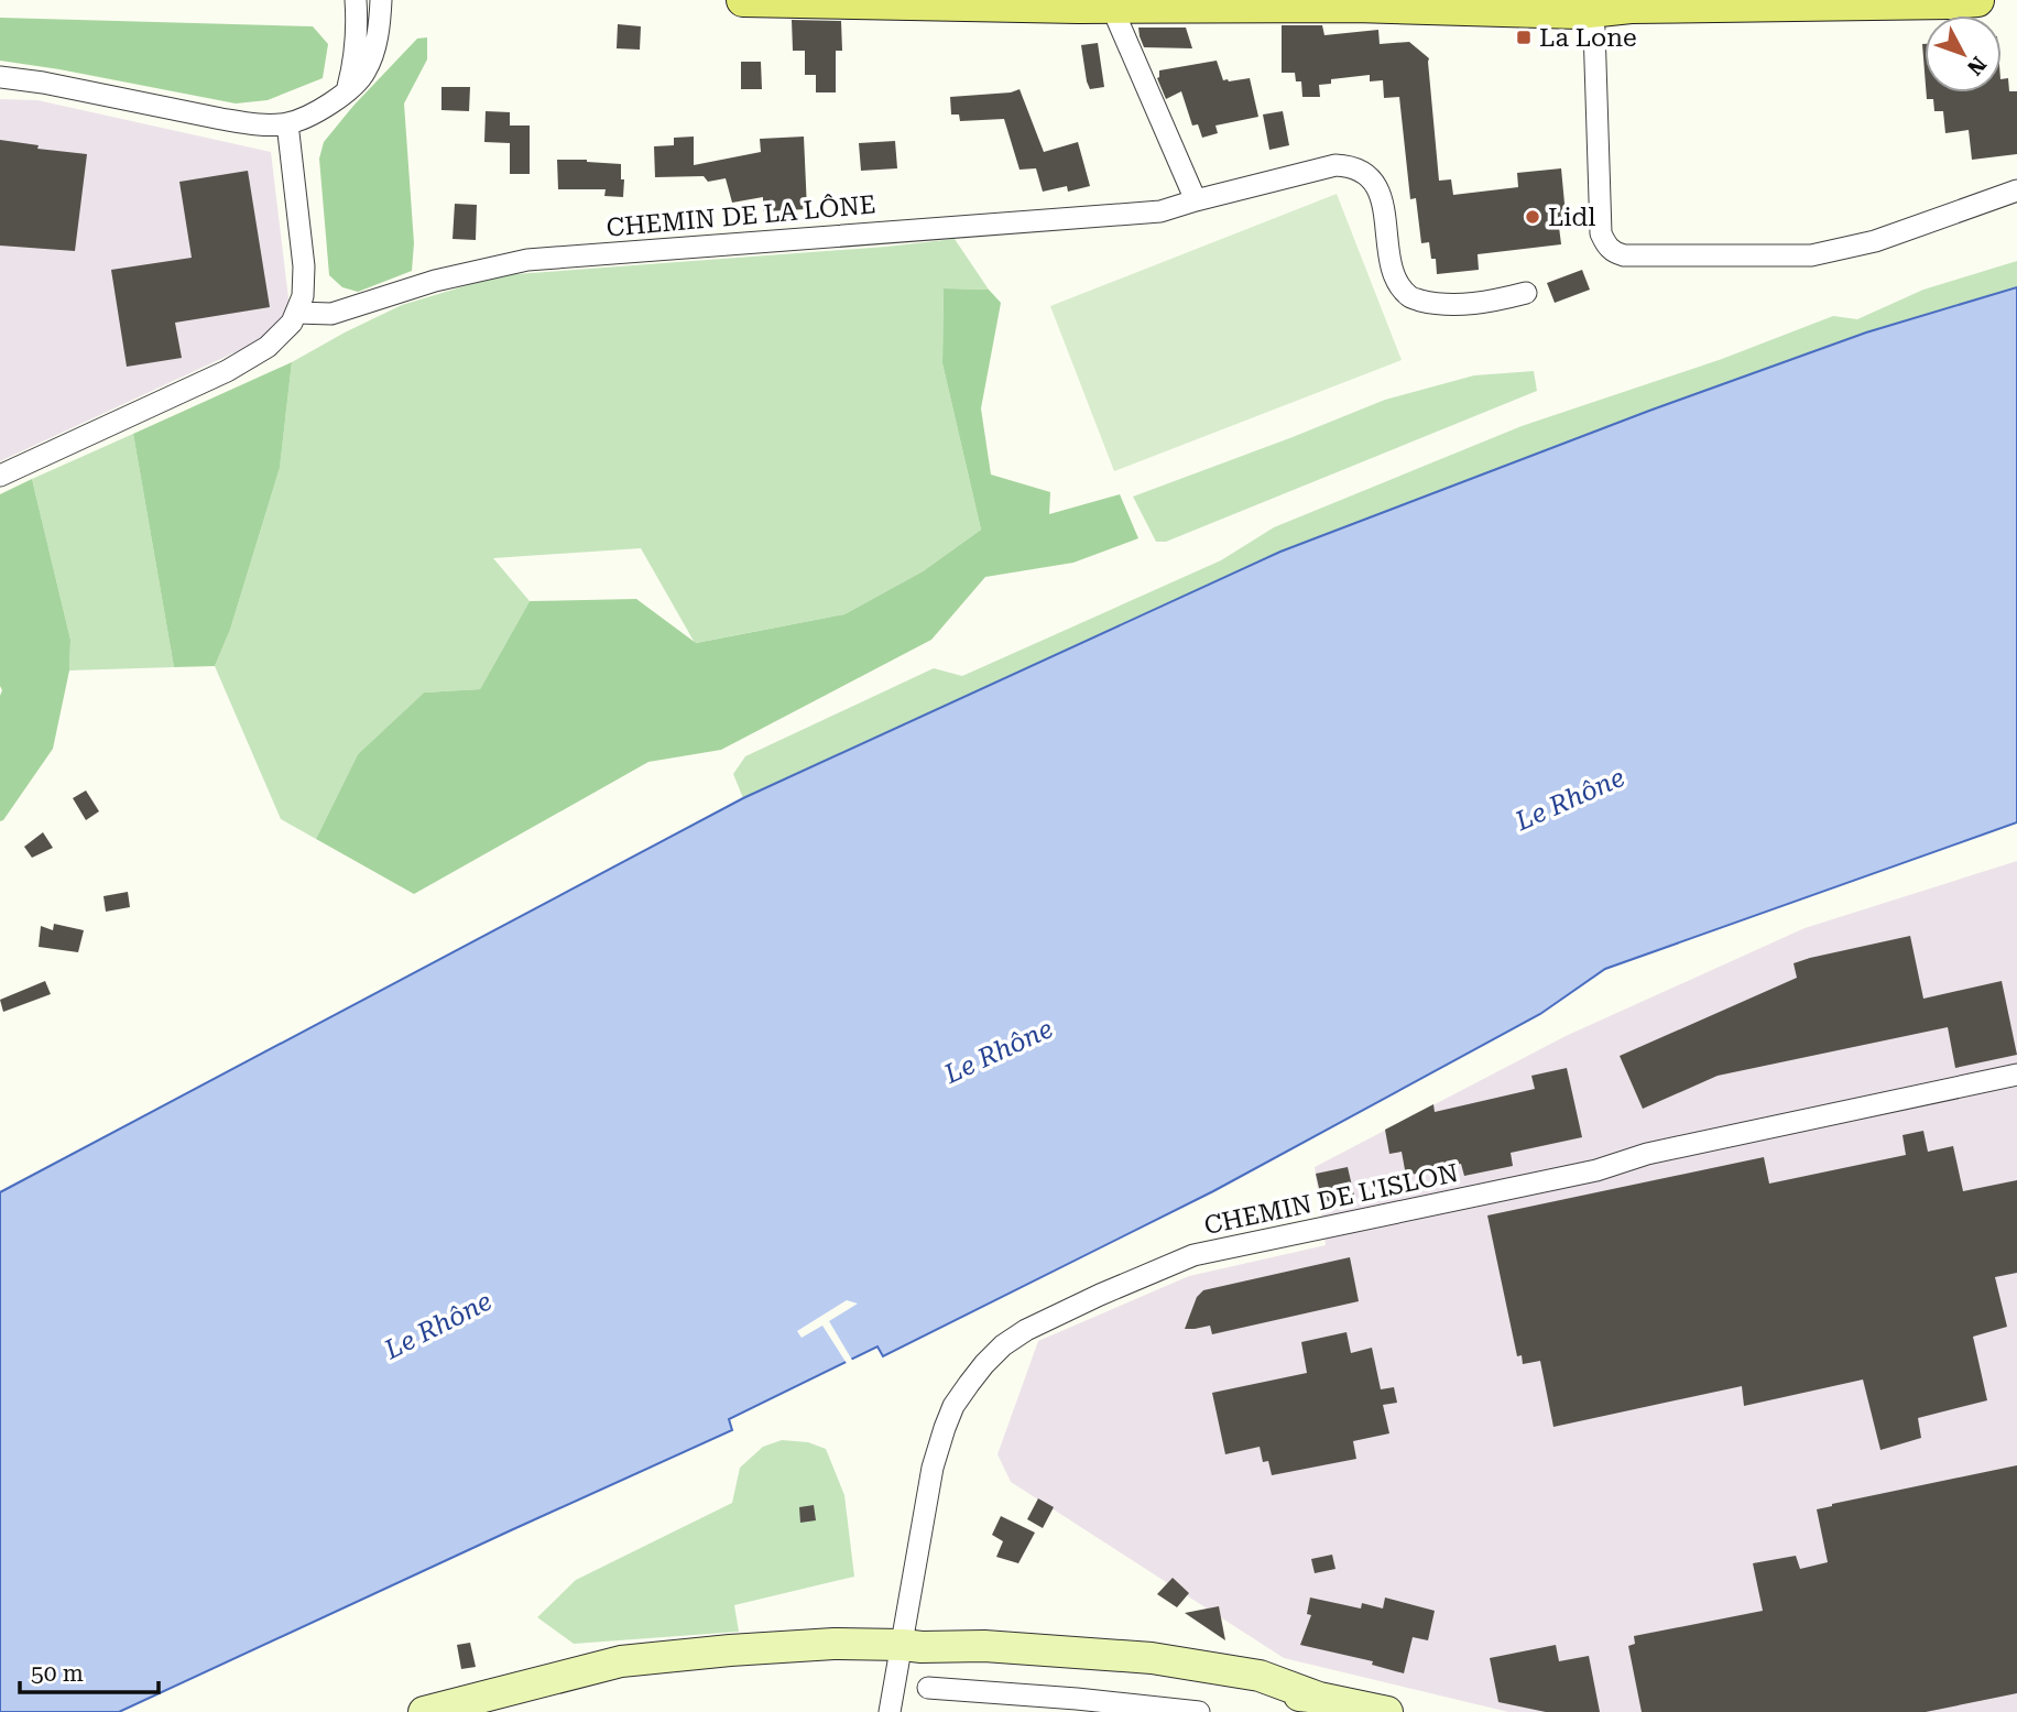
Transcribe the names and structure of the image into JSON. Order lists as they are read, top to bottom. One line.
{"streets":{"street":["CHEMIN DE LA LÔNE","CHEMIN DE L'ISLON"]},"water":["Le Rhône"],"places":{"transit":["La Lone"],"other":["Lidl"]},"scale_bar":"50 m","north":"bottom right"}
